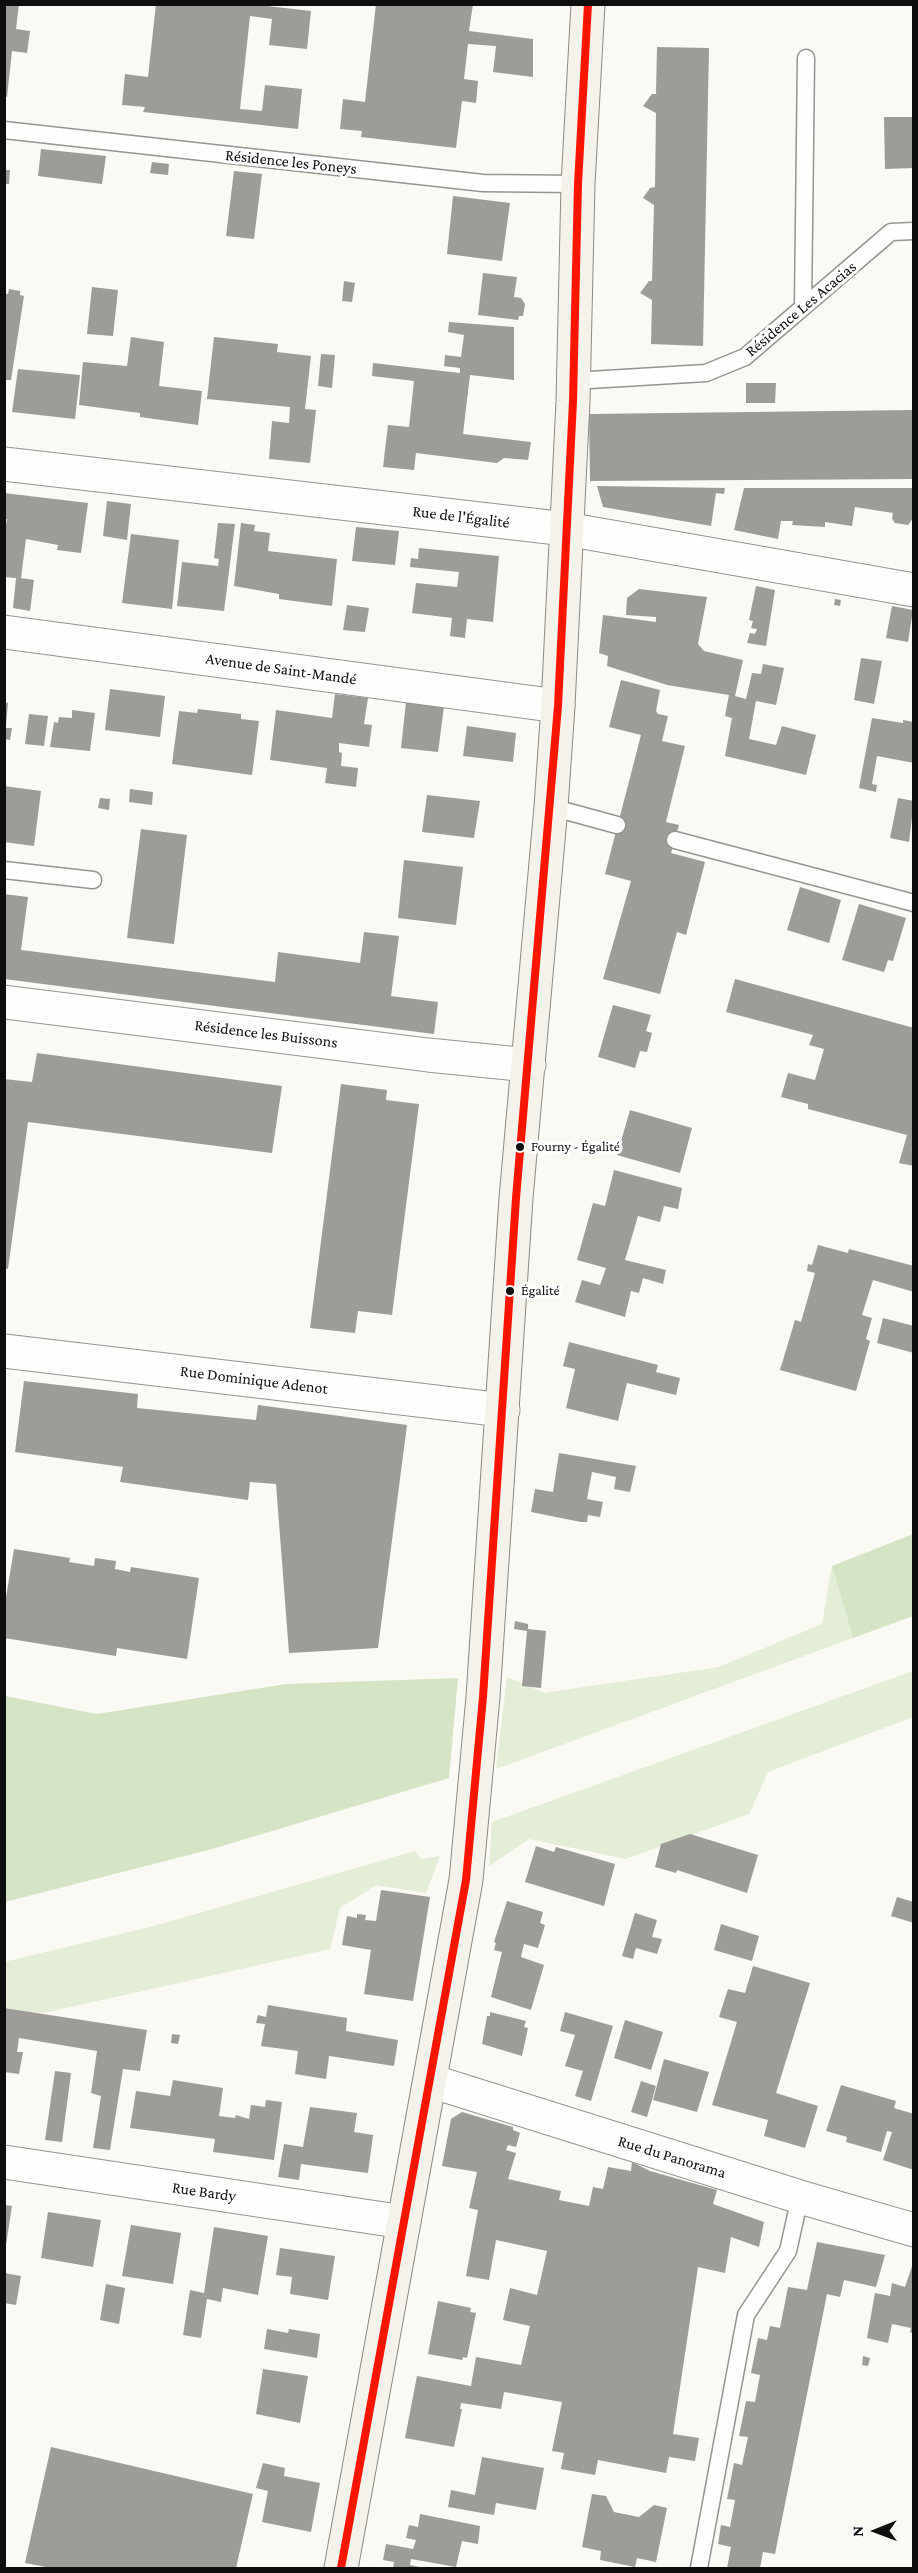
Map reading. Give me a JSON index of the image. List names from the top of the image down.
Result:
{
  "streets": {
    "street": [
      "Rue de l'Égalité",
      "Avenue de Saint-Mandé",
      "Résidence les Buissons",
      "Rue Dominique Adenot",
      "Rue du Panorama",
      "Rue Bardy"
    ],
    "lane": ["Résidence les Poneys", "Résidence Les Acacias"]
  },
  "places": ["Fourny - Égalité", "Égalité"],
  "north": "left"
}
